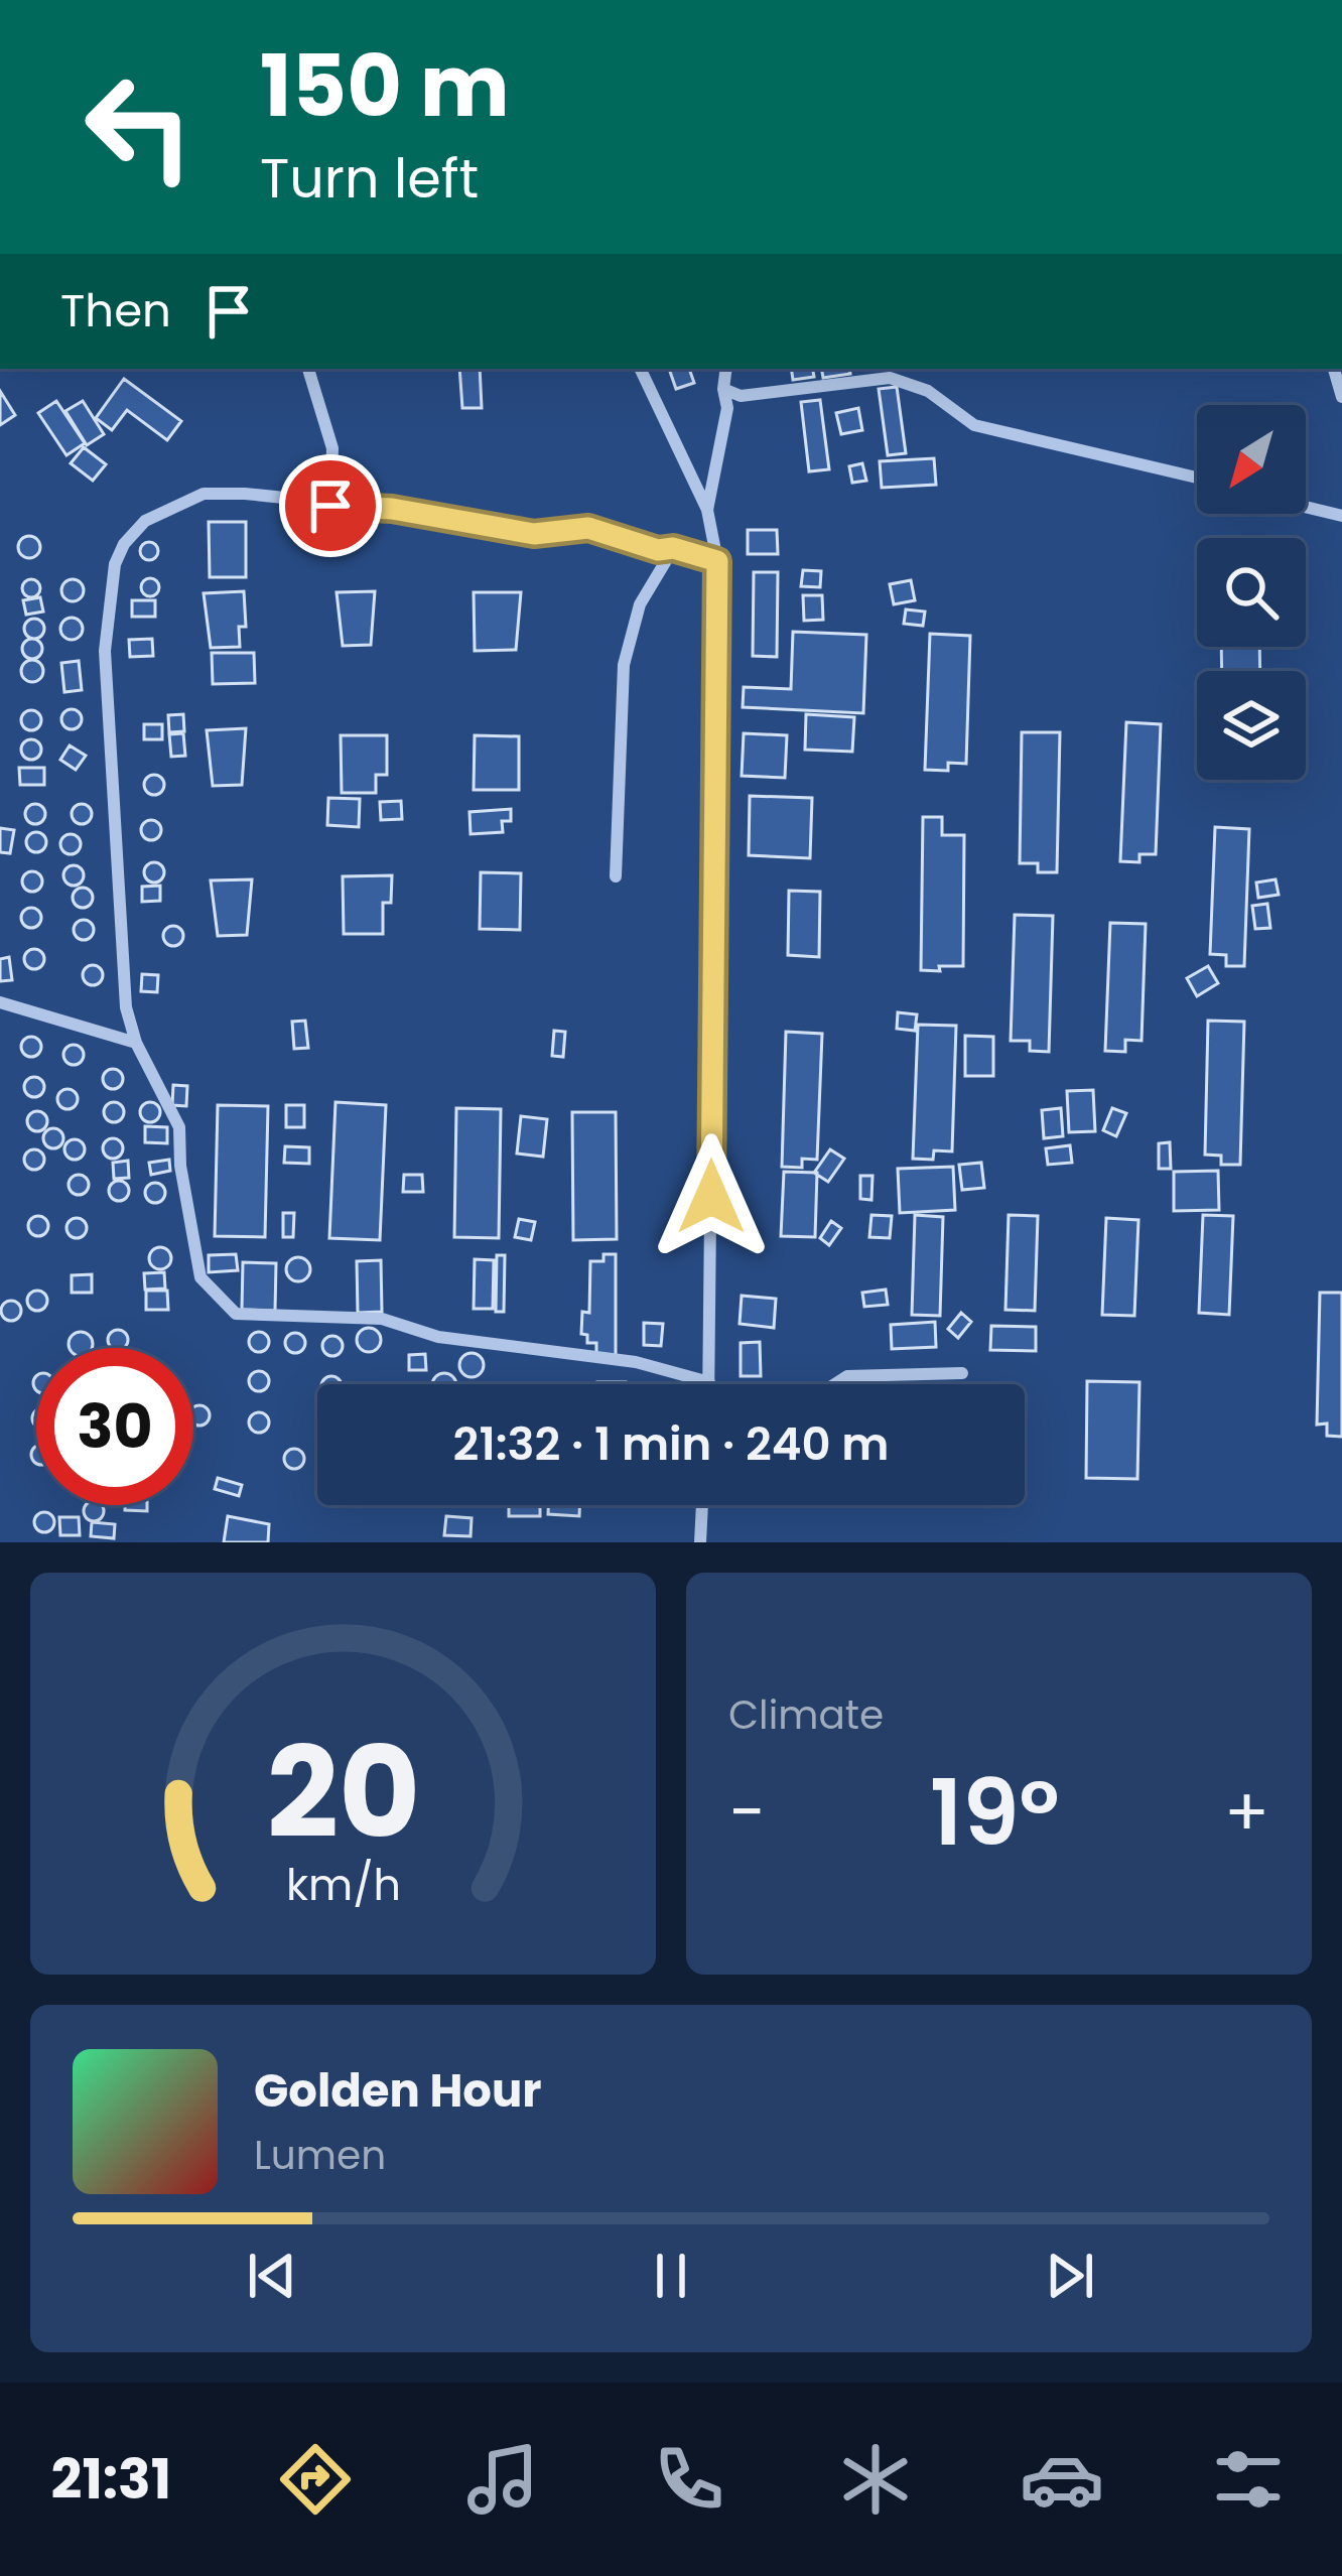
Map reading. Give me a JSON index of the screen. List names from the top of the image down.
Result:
{
  "north": "bottom left",
  "page": {
    "turn": ["150 m", "Turn left"],
    "then": "Then",
    "limit": "30",
    "trip": "21:32 · 1 min · 240 m",
    "tile": "Climate",
    "heat": ["−", "19°", "+"],
    "song": ["Golden Hour", "Lumen"],
    "tabs": "21:31",
    "gauge": ["20", "km/h"]
  }
}
